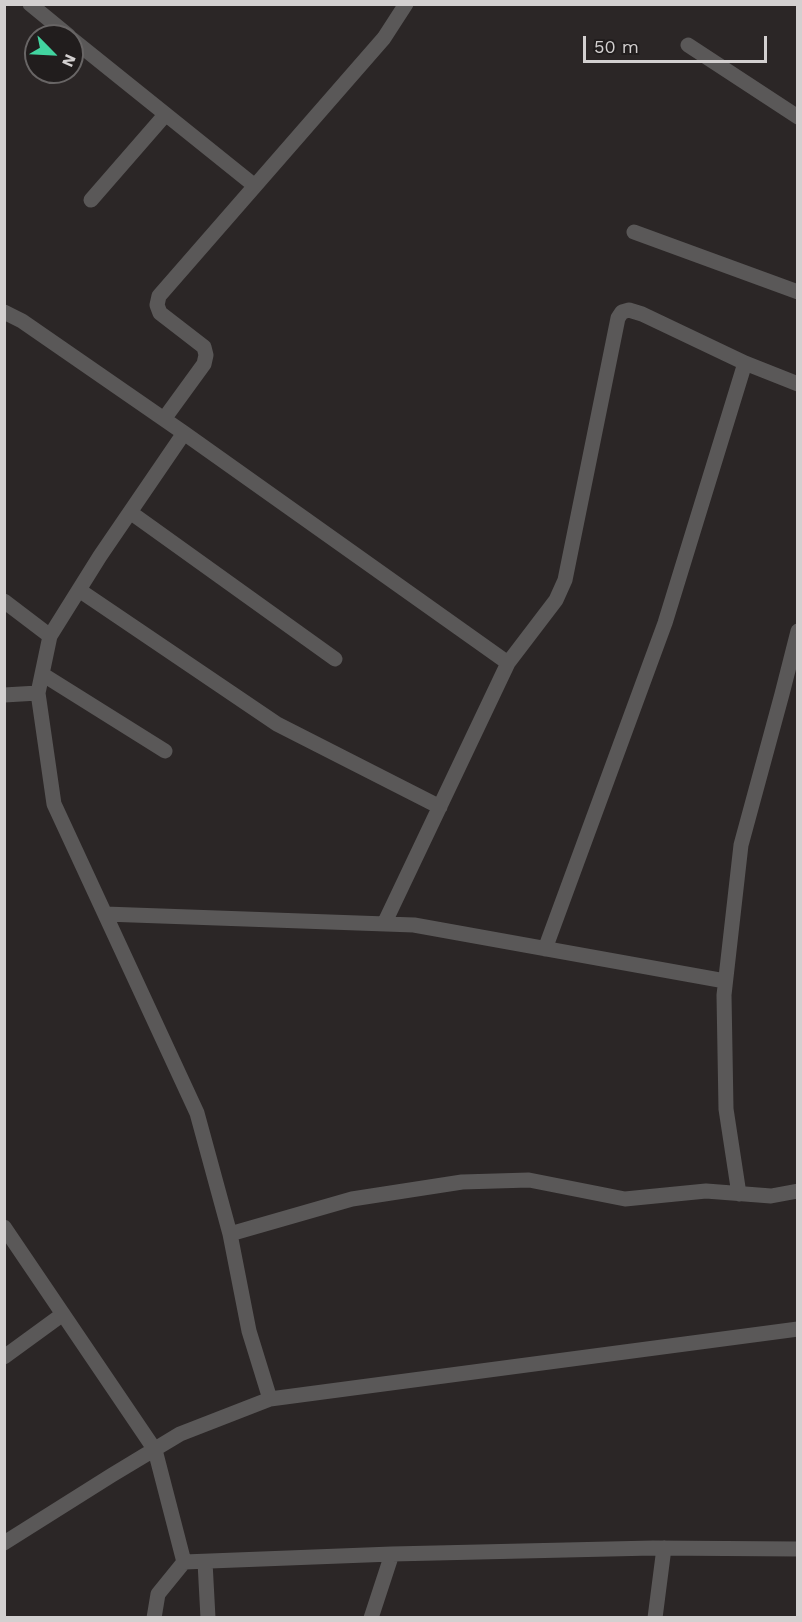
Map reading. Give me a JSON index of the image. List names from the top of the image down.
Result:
{
  "scale_bar": "50 m",
  "north": "bottom right"
}
